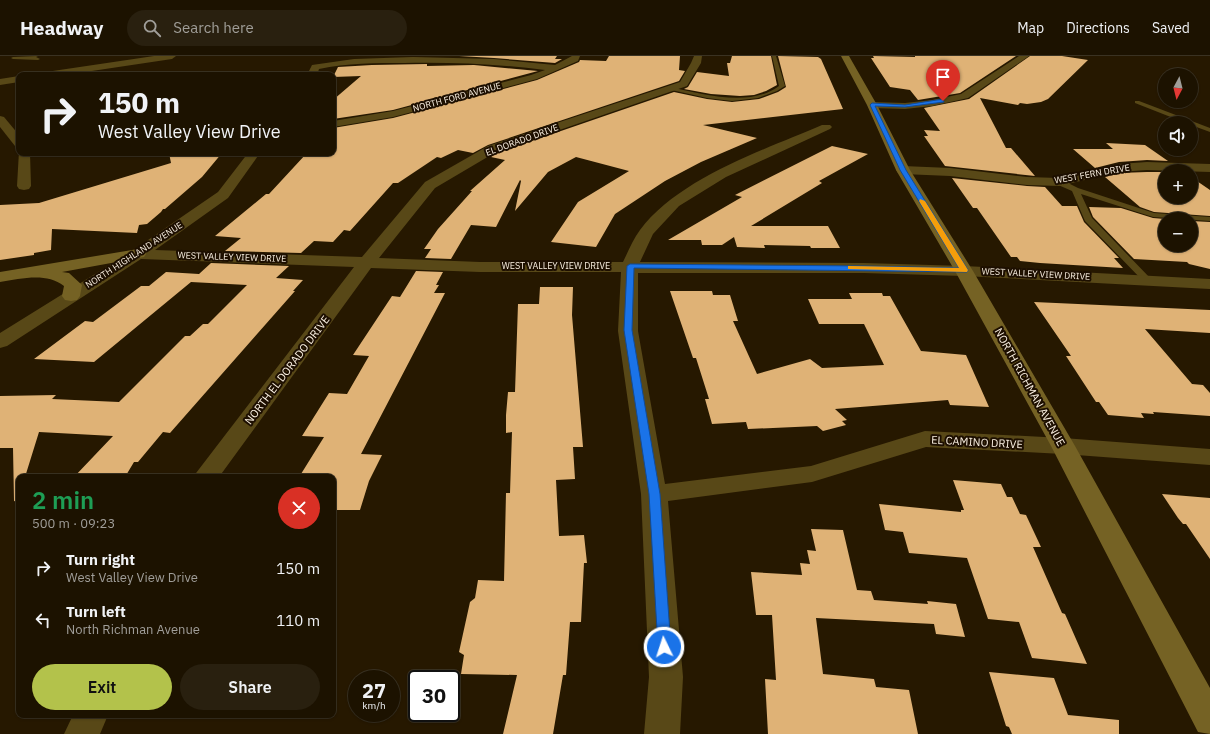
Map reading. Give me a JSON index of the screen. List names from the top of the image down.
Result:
{
  "streets": {
    "street": [
      "NORTH FORD AVENUE",
      "EL DORADO DRIVE",
      "WEST FERN DRIVE",
      "NORTH HIGHLAND AVENUE",
      "WEST VALLEY VIEW DRIVE",
      "NORTH EL DORADO DRIVE",
      "NORTH RICHMAN AVENUE",
      "EL CAMINO DRIVE"
    ]
  },
  "crossings": [
    ["EL DORADO DRIVE", "WEST VALLEY VIEW DRIVE"],
    ["EL DORADO DRIVE", "NORTH EL DORADO DRIVE"],
    ["WEST FERN DRIVE", "NORTH RICHMAN AVENUE"],
    ["NORTH HIGHLAND AVENUE", "WEST VALLEY VIEW DRIVE"],
    ["WEST VALLEY VIEW DRIVE", "NORTH EL DORADO DRIVE"],
    ["WEST VALLEY VIEW DRIVE", "NORTH RICHMAN AVENUE"],
    ["NORTH RICHMAN AVENUE", "EL CAMINO DRIVE"]
  ],
  "north": "bottom",
  "page": {
    "header": "Headway",
    "search": "Search here",
    "nav": ["Map", "Directions", "Saved"],
    "map_buttons": ["+", "−"],
    "turn": ["150 m", "West Valley View Drive"],
    "heading": ["2 min", "500 m · 09:23"],
    "list": [
      {
        "name": "Turn right",
        "note": "West Valley View Drive",
        "value": "150 m"
      },
      {
        "name": "Turn left",
        "note": "North Richman Avenue",
        "value": "110 m"
      }
    ],
    "buttons": ["Exit", "Share"],
    "speed": "27 km/h",
    "limit": "30"
  }
}
